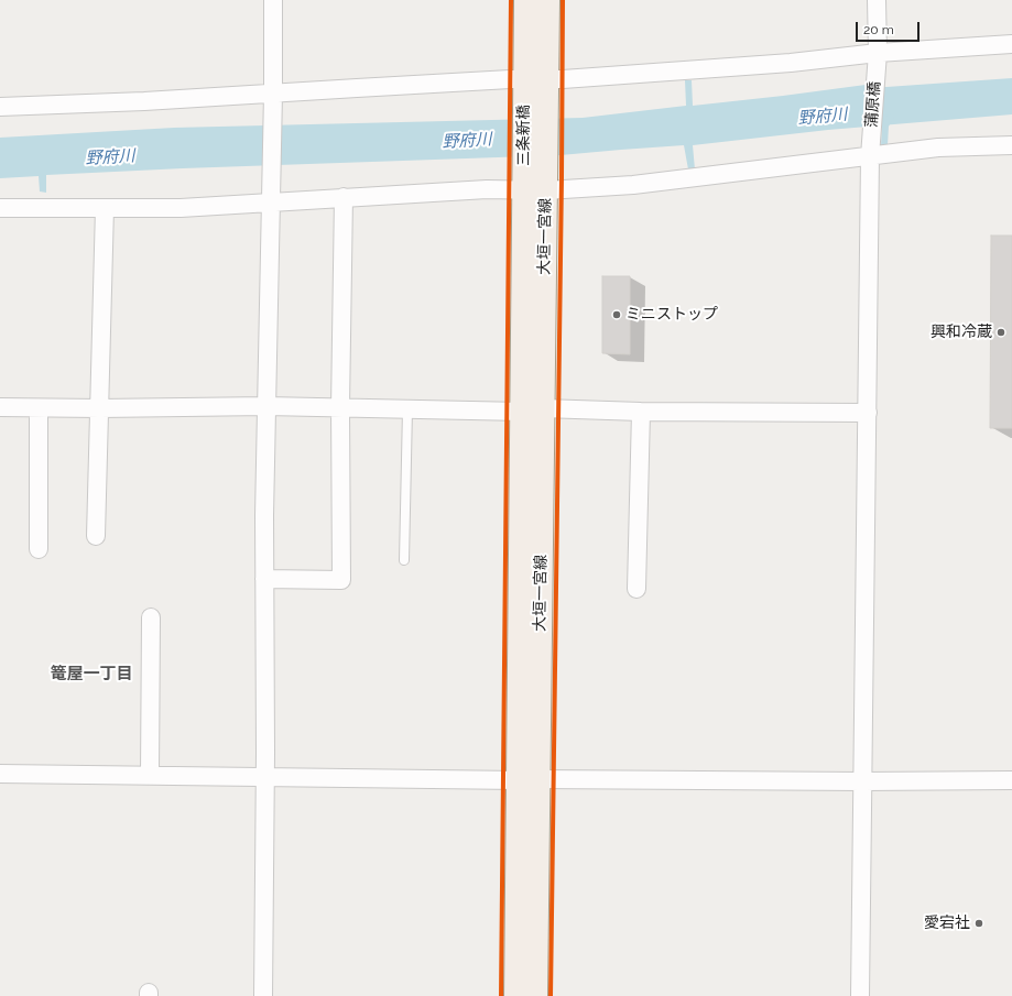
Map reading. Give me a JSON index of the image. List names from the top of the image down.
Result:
{
  "streets": {
    "main road": ["三条新橋", "大垣一宮線"],
    "street": ["蒲原橋"]
  },
  "crossings": [
    ["三条新橋", "大垣一宮線"]
  ],
  "districts": ["篭屋一丁目"],
  "water": ["野府川"],
  "places": ["ミニストップ", "興和冷蔵", "愛宕社"],
  "scale_bar": "20 m"
}
